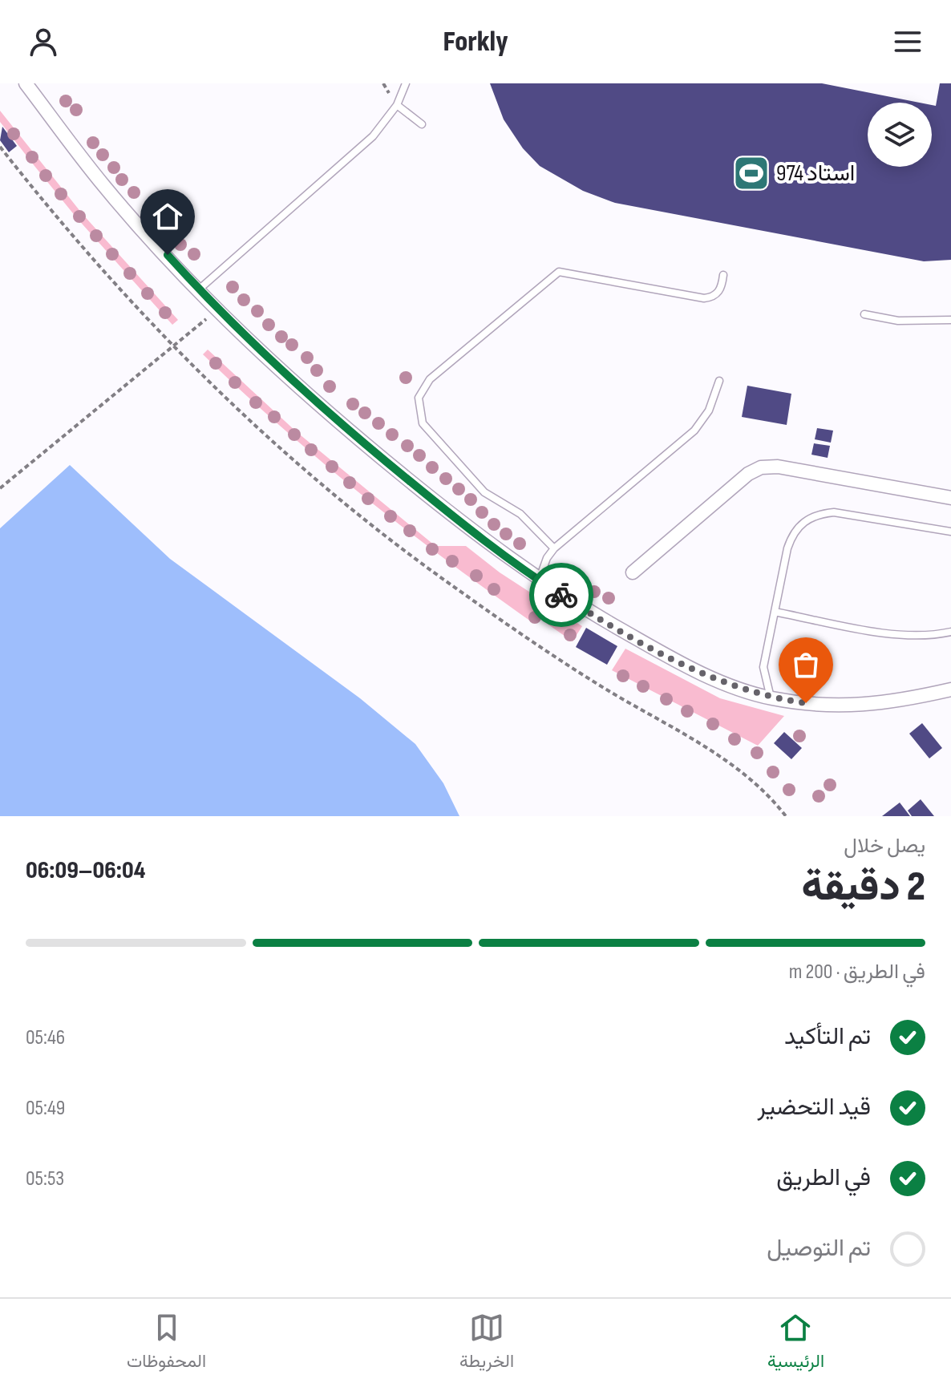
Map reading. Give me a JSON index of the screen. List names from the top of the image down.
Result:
{
  "places": {
    "sports": ["استاد 974"]
  },
  "page": {
    "header": "Forkly",
    "heading": ["2 دقيقة", "يصل خلال", "06:04–06:09"],
    "bar": "في الطريق · 200 m",
    "list": [
      ["تم التأكيد", "05:46"],
      ["قيد التحضير", "05:49"],
      ["في الطريق", "05:53"],
      "تم التوصيل"
    ],
    "tabs": ["الرئيسية", "الخريطة", "المحفوظات"]
  }
}
